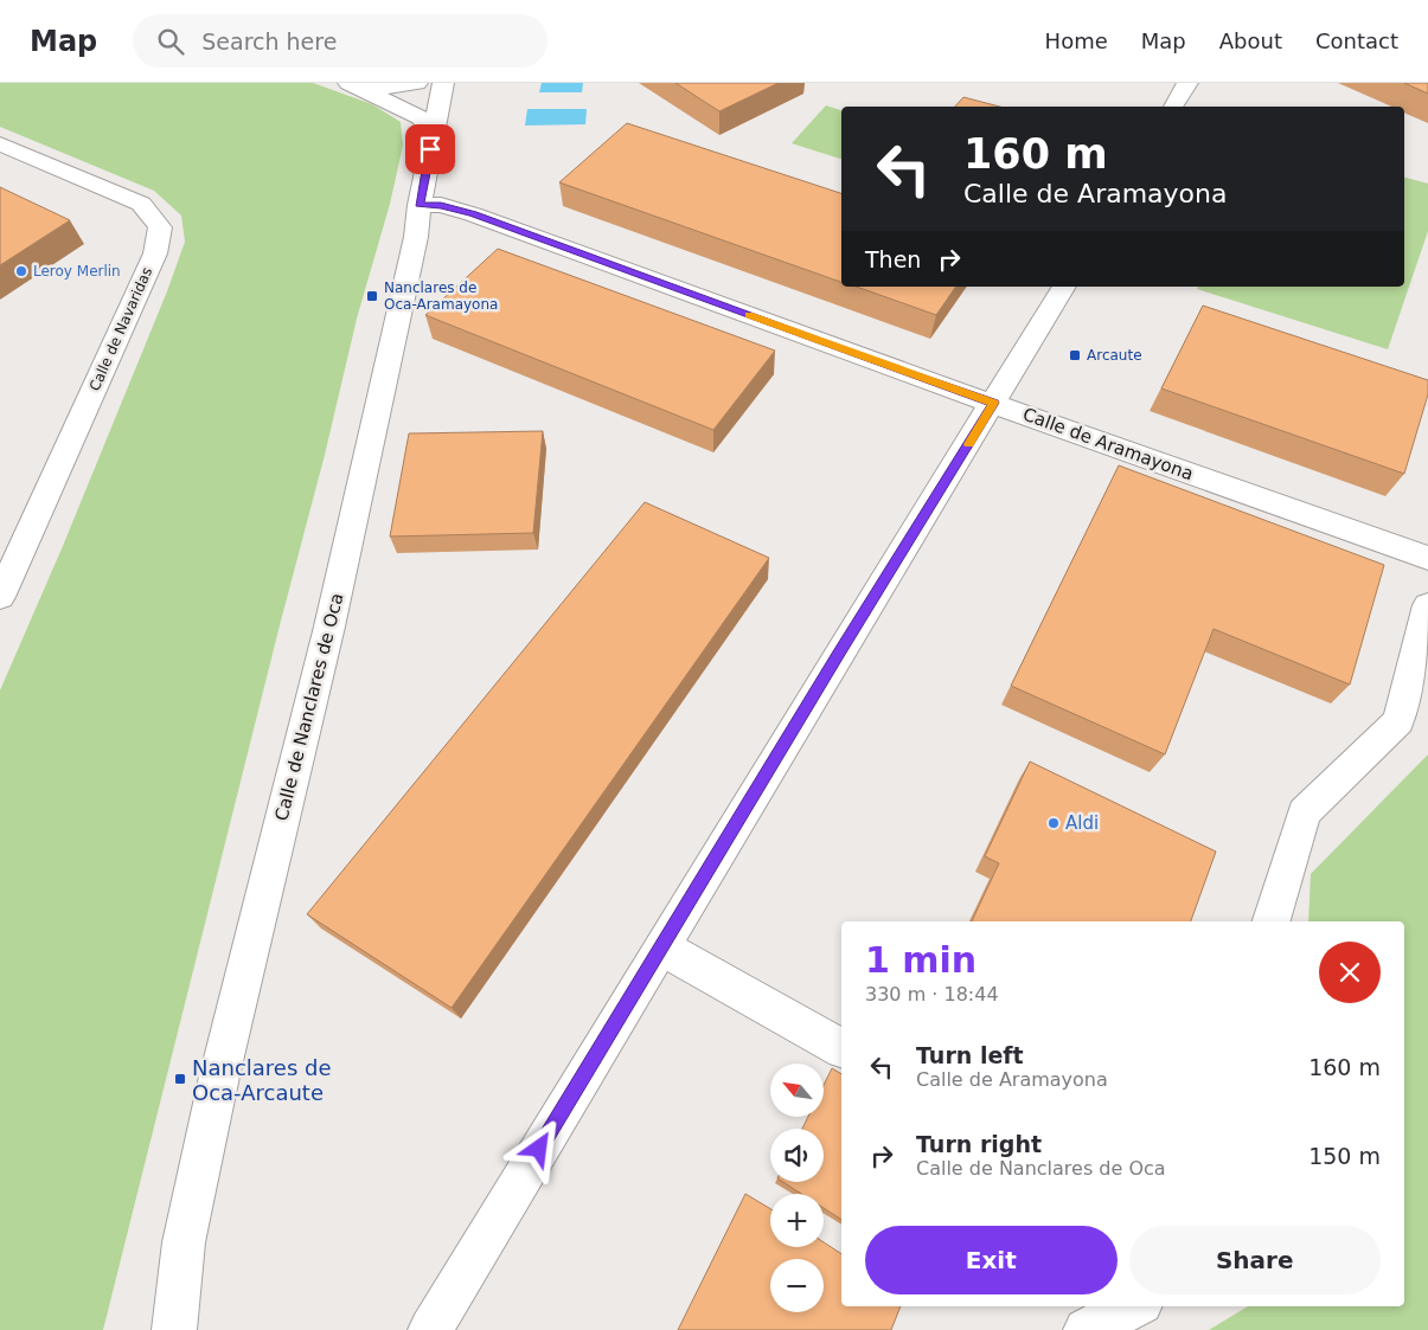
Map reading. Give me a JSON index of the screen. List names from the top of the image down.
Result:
{
  "streets": {
    "street": ["Calle de Navaridas", "Calle de Aramayona", "Calle de Nanclares de Oca"]
  },
  "crossings": [
    ["Calle de Aramayona", "Calle de Nanclares de Oca"]
  ],
  "places": {
    "other": ["Leroy Merlin", "Aldi"],
    "transit": ["Nanclares de Oca-Aramayona", "Arcaute", "Nanclares de Oca-Arcaute"]
  },
  "north": "top left",
  "page": {
    "header": "Map",
    "search": "Search here",
    "nav": [
      "Home",
      "Map",
      "About",
      "Contact"
    ],
    "turn": ["160 m", "Calle de Aramayona"],
    "then": "Then",
    "heading": ["1 min", "330 m · 18:44"],
    "list": [
      {
        "name": "Turn left",
        "note": "Calle de Aramayona",
        "value": "160 m"
      },
      {
        "name": "Turn right",
        "note": "Calle de Nanclares de Oca",
        "value": "150 m"
      }
    ],
    "map_buttons": ["+", "−"],
    "buttons": ["Exit", "Share"]
  }
}
